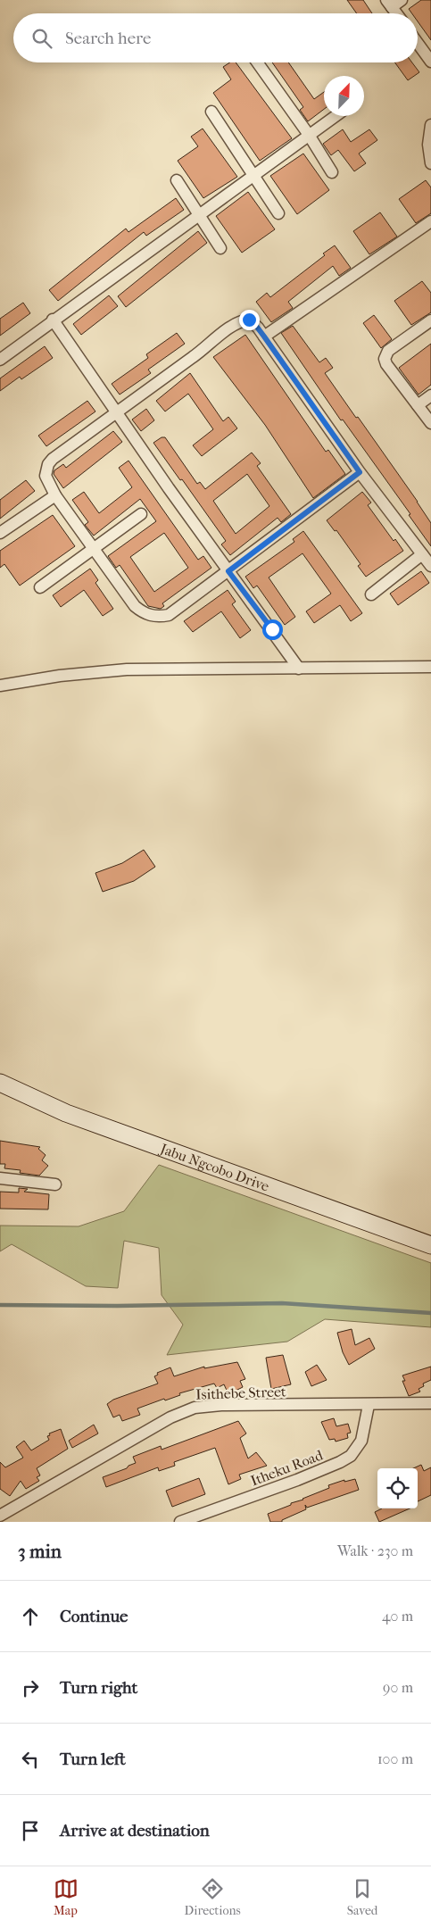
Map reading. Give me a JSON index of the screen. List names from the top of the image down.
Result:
{
  "streets": {
    "main road": ["Jabu Ngcobo Drive"],
    "street": ["Isithebe Street", "Itheku Road"]
  },
  "crossings": [
    ["Isithebe Street", "Itheku Road"]
  ],
  "north": "top right",
  "page": {
    "search": "Search here",
    "heading": ["3 min", "Walk · 230 m"],
    "list": [
      ["Continue", "40 m"],
      ["Turn right", "90 m"],
      ["Turn left", "100 m"],
      "Arrive at destination"
    ],
    "nav": ["Map", "Directions", "Saved"]
  }
}
